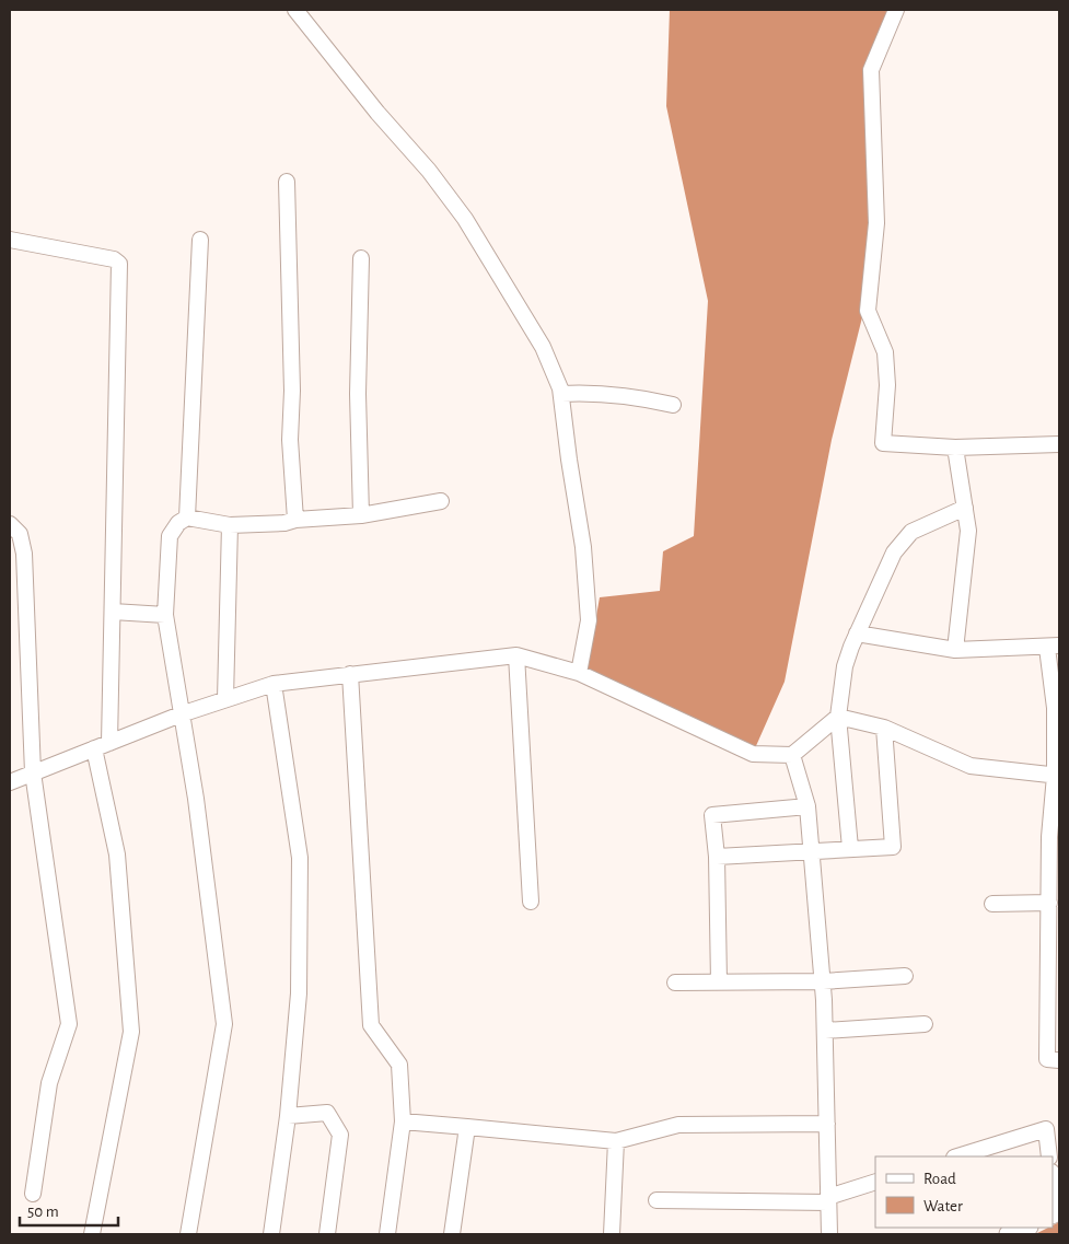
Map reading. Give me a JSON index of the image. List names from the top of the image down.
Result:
{
  "legend": ["Road", "Water"],
  "scale_bar": "50 m"
}
